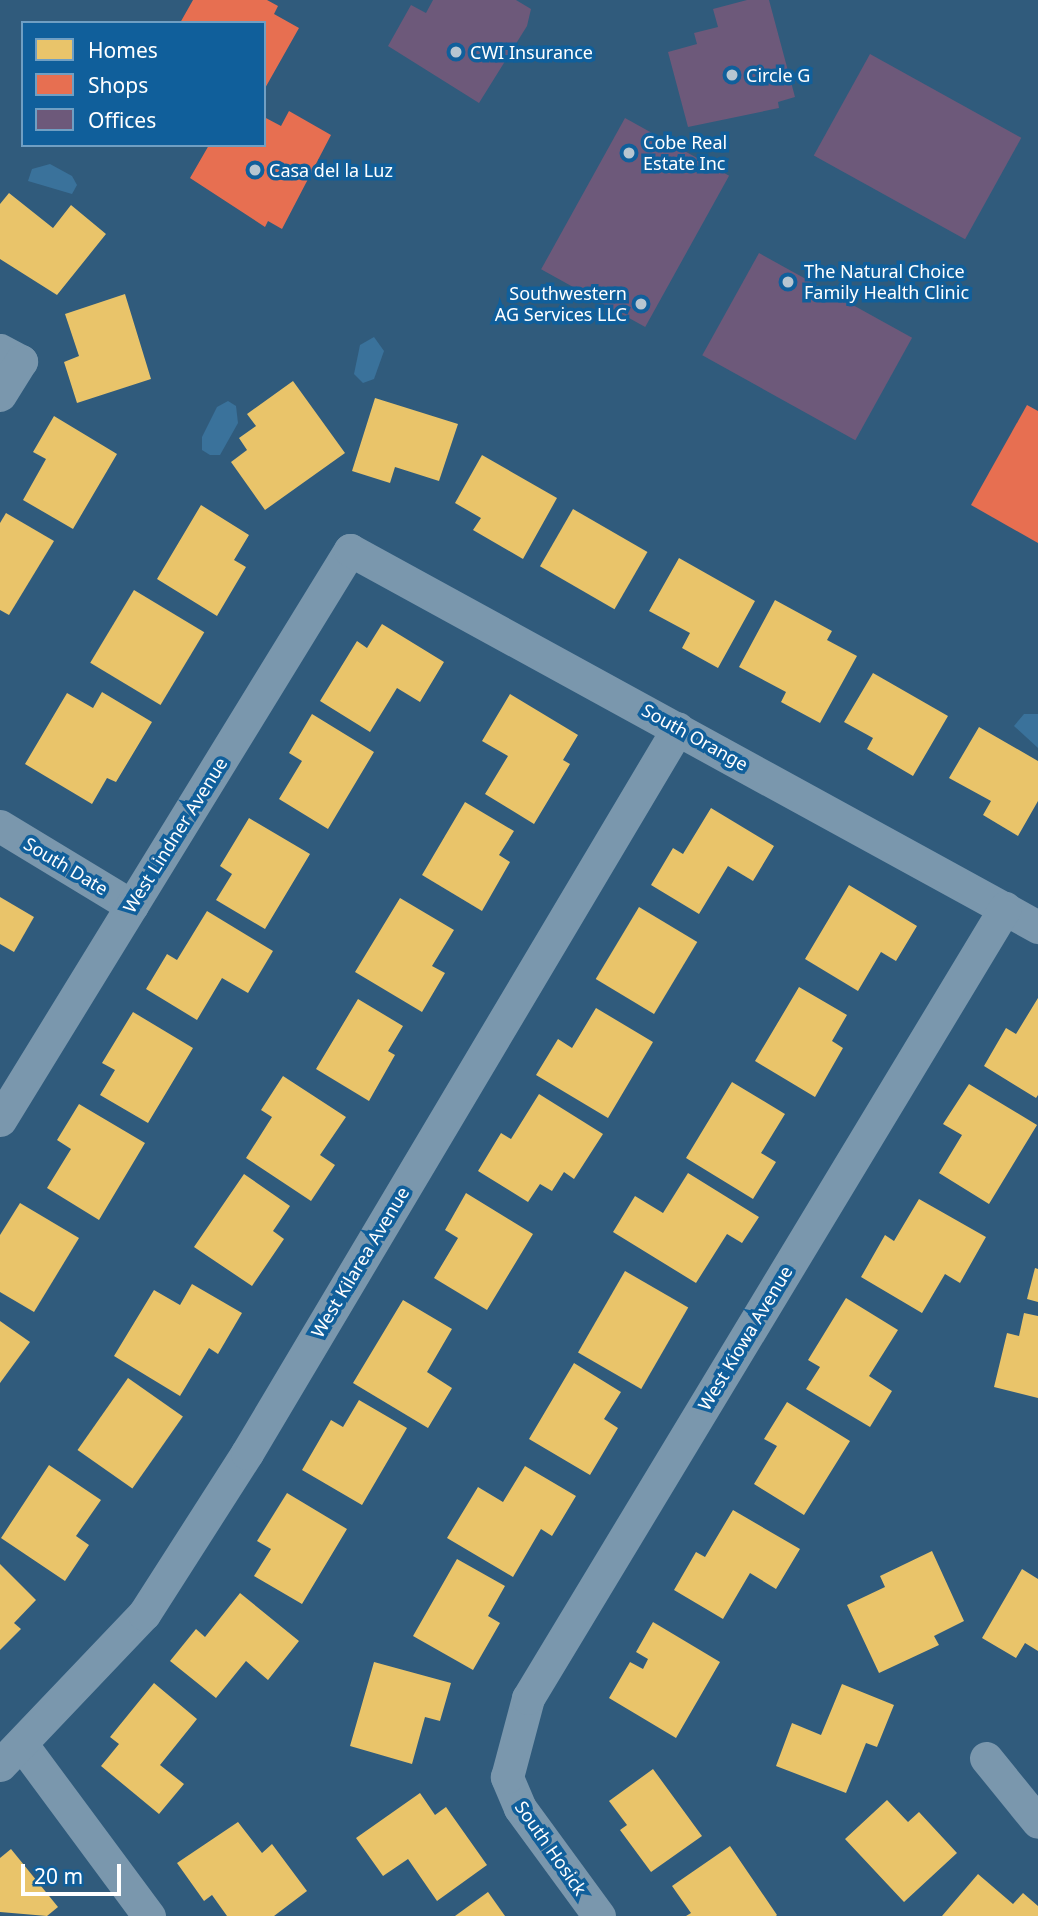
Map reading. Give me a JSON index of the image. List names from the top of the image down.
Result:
{
  "streets": {
    "street": [
      "South Orange",
      "West Lindner Avenue",
      "South Date",
      "West Kilarea Avenue",
      "West Kiowa Avenue",
      "South Hosick"
    ]
  },
  "crossings": [
    ["South Orange", "West Lindner Avenue"],
    ["South Orange", "West Kilarea Avenue"],
    ["South Orange", "West Kiowa Avenue"],
    ["West Lindner Avenue", "South Date"],
    ["West Kiowa Avenue", "South Hosick"]
  ],
  "places": [
    "CWI Insurance",
    "Circle G",
    "Cobe Real Estate Inc",
    "Casa del la Luz",
    "The Natural Choice Family Health Clinic",
    "Southwestern AG Services LLC"
  ],
  "legend": ["Homes", "Shops", "Offices"],
  "scale_bar": "20 m"
}
